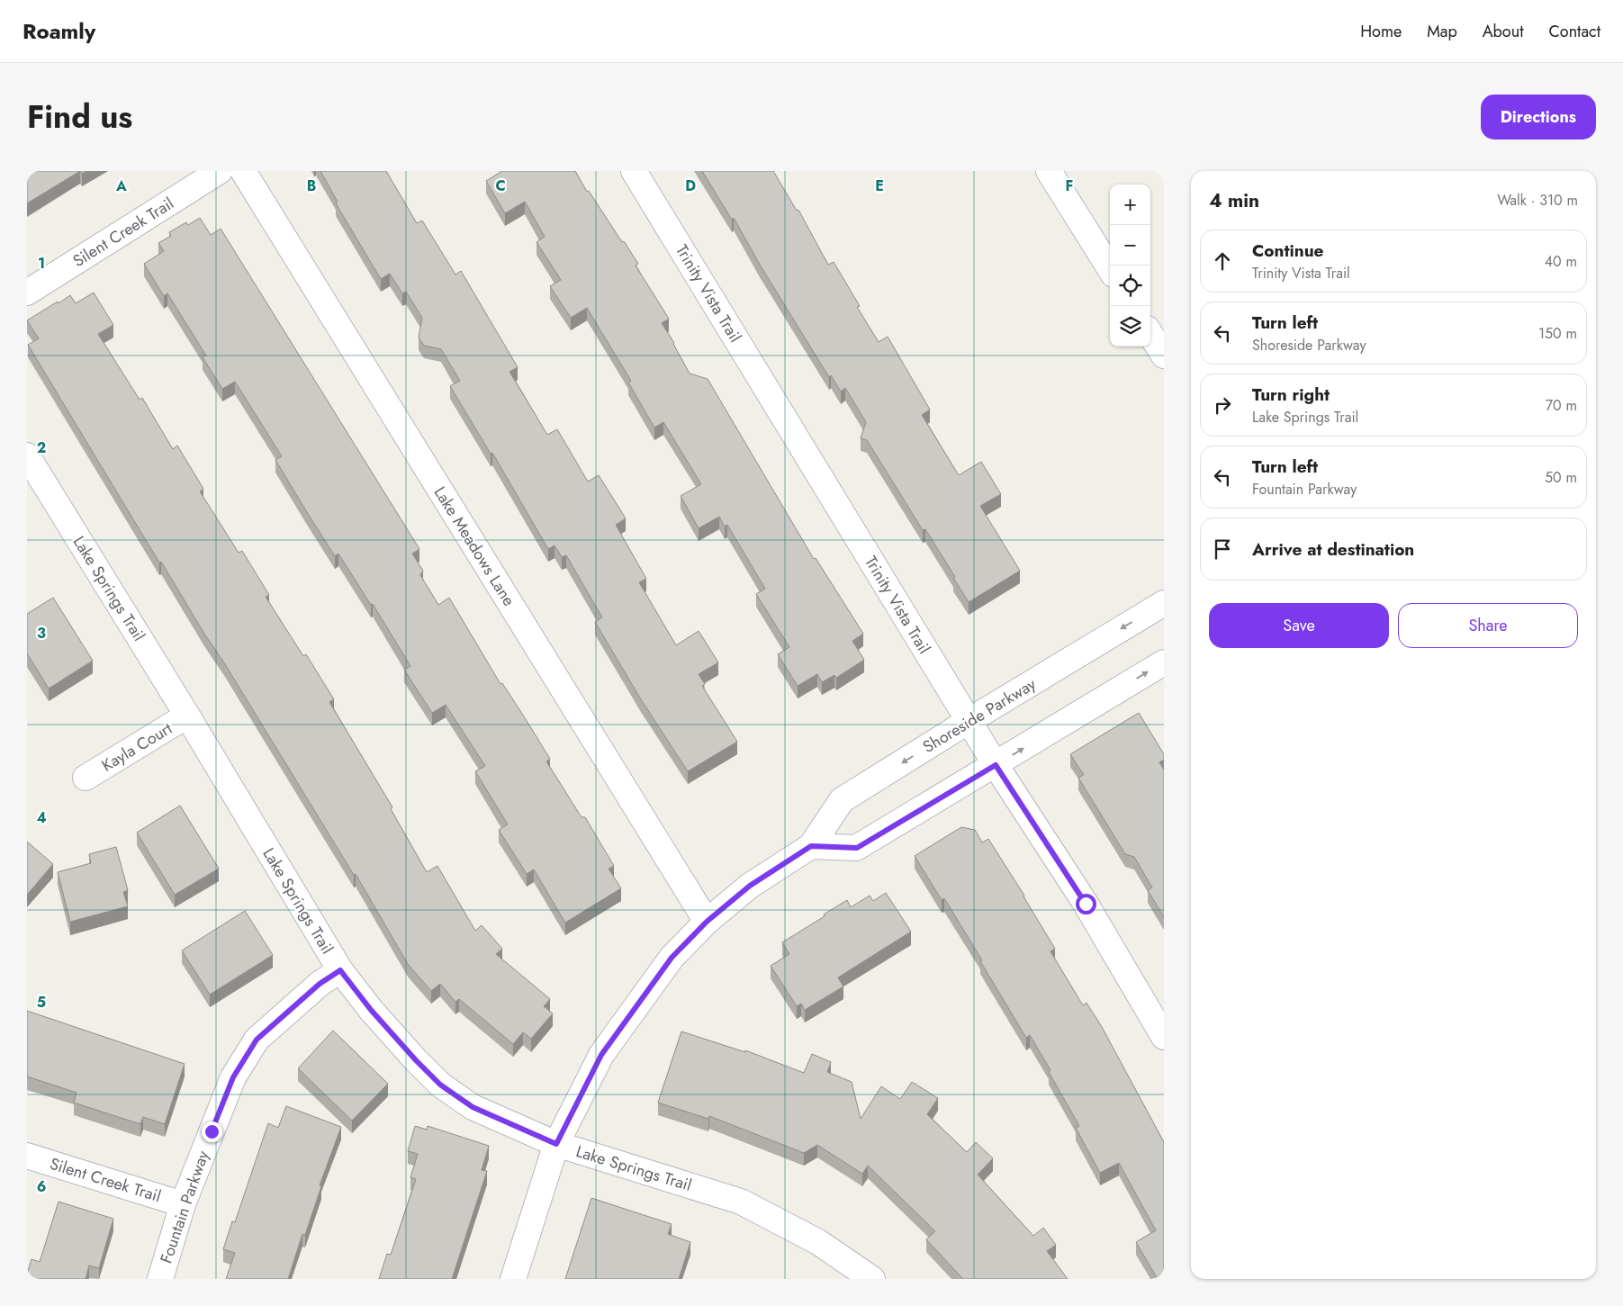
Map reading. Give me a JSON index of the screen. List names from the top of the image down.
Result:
{
  "streets": {
    "street": [
      "Silent Creek Trail",
      "Trinity Vista Trail",
      "Lake Meadows Lane",
      "Lake Springs Trail",
      "Shoreside Parkway",
      "Kayla Court",
      "Fountain Parkway"
    ]
  },
  "crossings": [
    ["Silent Creek Trail", "Fountain Parkway"],
    ["Trinity Vista Trail", "Shoreside Parkway"],
    ["Lake Meadows Lane", "Shoreside Parkway"],
    ["Lake Springs Trail", "Shoreside Parkway"],
    ["Lake Springs Trail", "Kayla Court"],
    ["Lake Springs Trail", "Fountain Parkway"]
  ],
  "page": {
    "header": "Roamly",
    "nav": [
      "Home",
      "Map",
      "About",
      "Contact"
    ],
    "title": "Find us",
    "buttons": [
      "Directions",
      ["Save", "Share"]
    ],
    "heading": ["4 min", "Walk · 310 m"],
    "map_buttons": ["+", "−"],
    "list": [
      ["Continue", "Trinity Vista Trail", "40 m"],
      ["Turn left", "Shoreside Parkway", "150 m"],
      ["Turn right", "Lake Springs Trail", "70 m"],
      ["Turn left", "Fountain Parkway", "50 m"],
      "Arrive at destination"
    ]
  },
  "grid": {
    "columns": [
      "A",
      "B",
      "C",
      "D",
      "E",
      "F"
    ],
    "rows": [
      "1",
      "2",
      "3",
      "4",
      "5",
      "6"
    ]
  }
}
